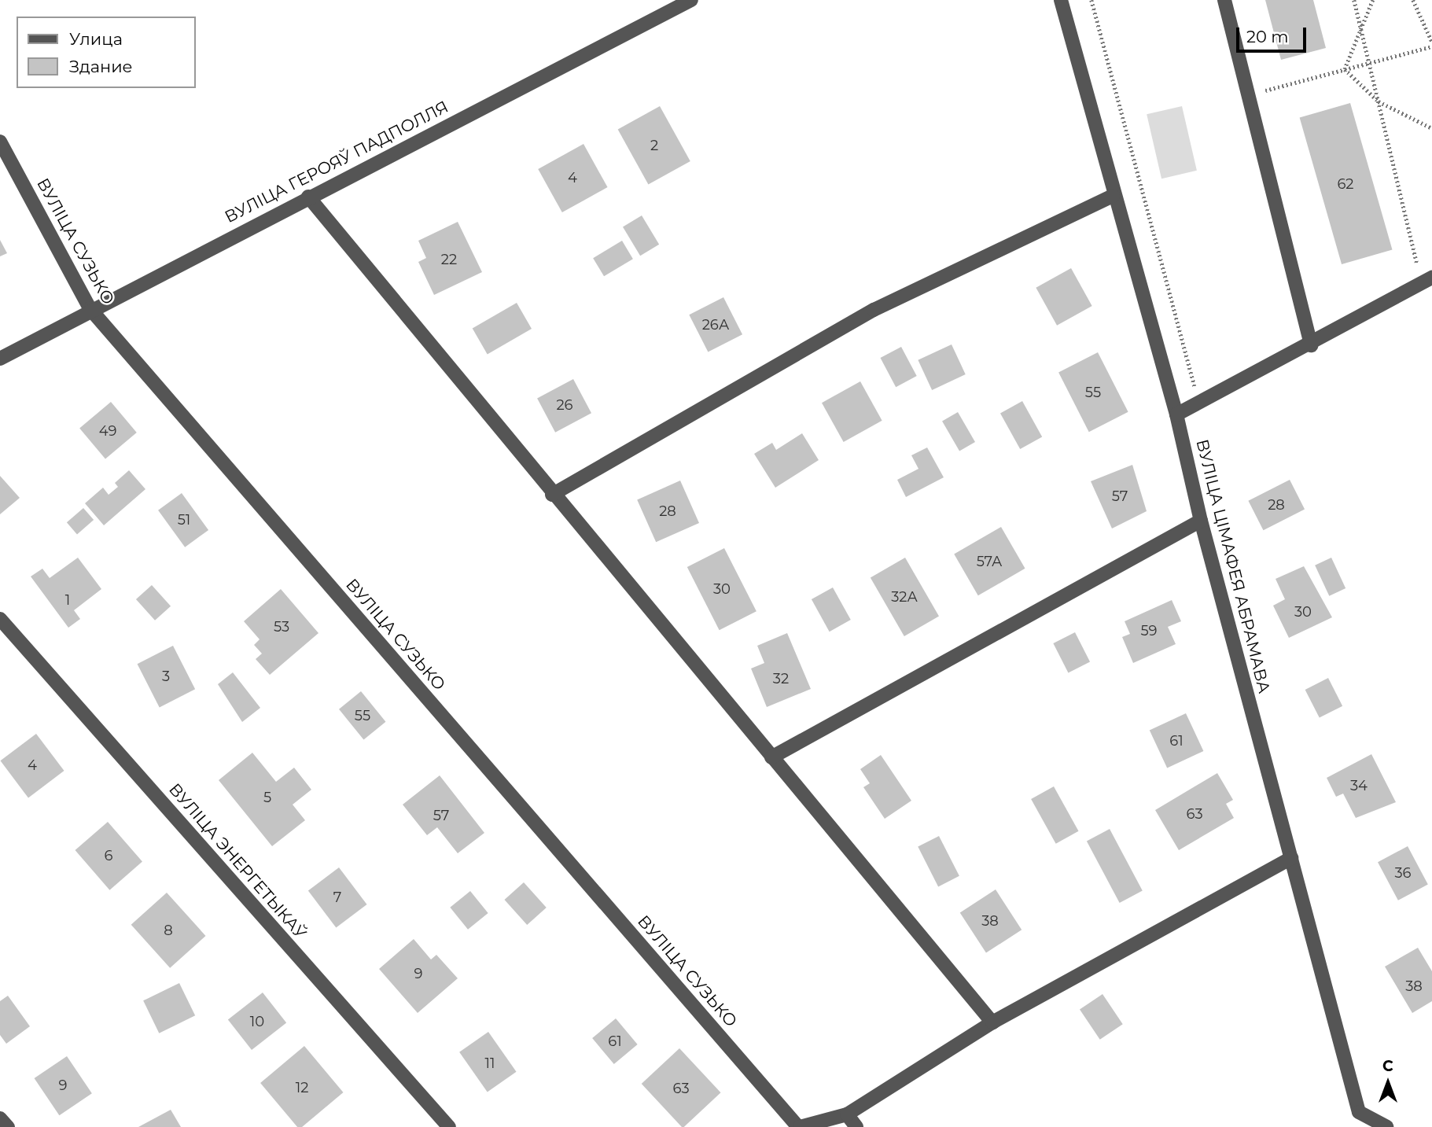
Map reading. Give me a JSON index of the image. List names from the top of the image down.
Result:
{
  "streets": {
    "street": [
      "ВУЛІЦА ГЕРОЯЎ ПАДПОЛЛЯ",
      "ВУЛІЦА СУЗЬКО",
      "ВУЛІЦА ЦІМАФЕЯ АБРАМАВА",
      "ВУЛІЦА ЭНЕРГЕТЫКАЎ"
    ]
  },
  "crossings": [
    ["ВУЛІЦА ГЕРОЯЎ ПАДПОЛЛЯ", "ВУЛІЦА СУЗЬКО"]
  ],
  "house_numbers": [
    "2",
    "4",
    "62",
    "22",
    "26А",
    "55",
    "26",
    "49",
    "57",
    "28",
    "28",
    "51",
    "57А",
    "30",
    "32А",
    "1",
    "30",
    "53",
    "59",
    "3",
    "32",
    "55",
    "61",
    "4",
    "34",
    "5",
    "63",
    "57",
    "6",
    "36",
    "7",
    "38",
    "8",
    "9",
    "38",
    "10",
    "61",
    "11",
    "9",
    "12",
    "63"
  ],
  "legend": ["Улица", "Здание"],
  "scale_bar": "20 m",
  "north": "top"
}
